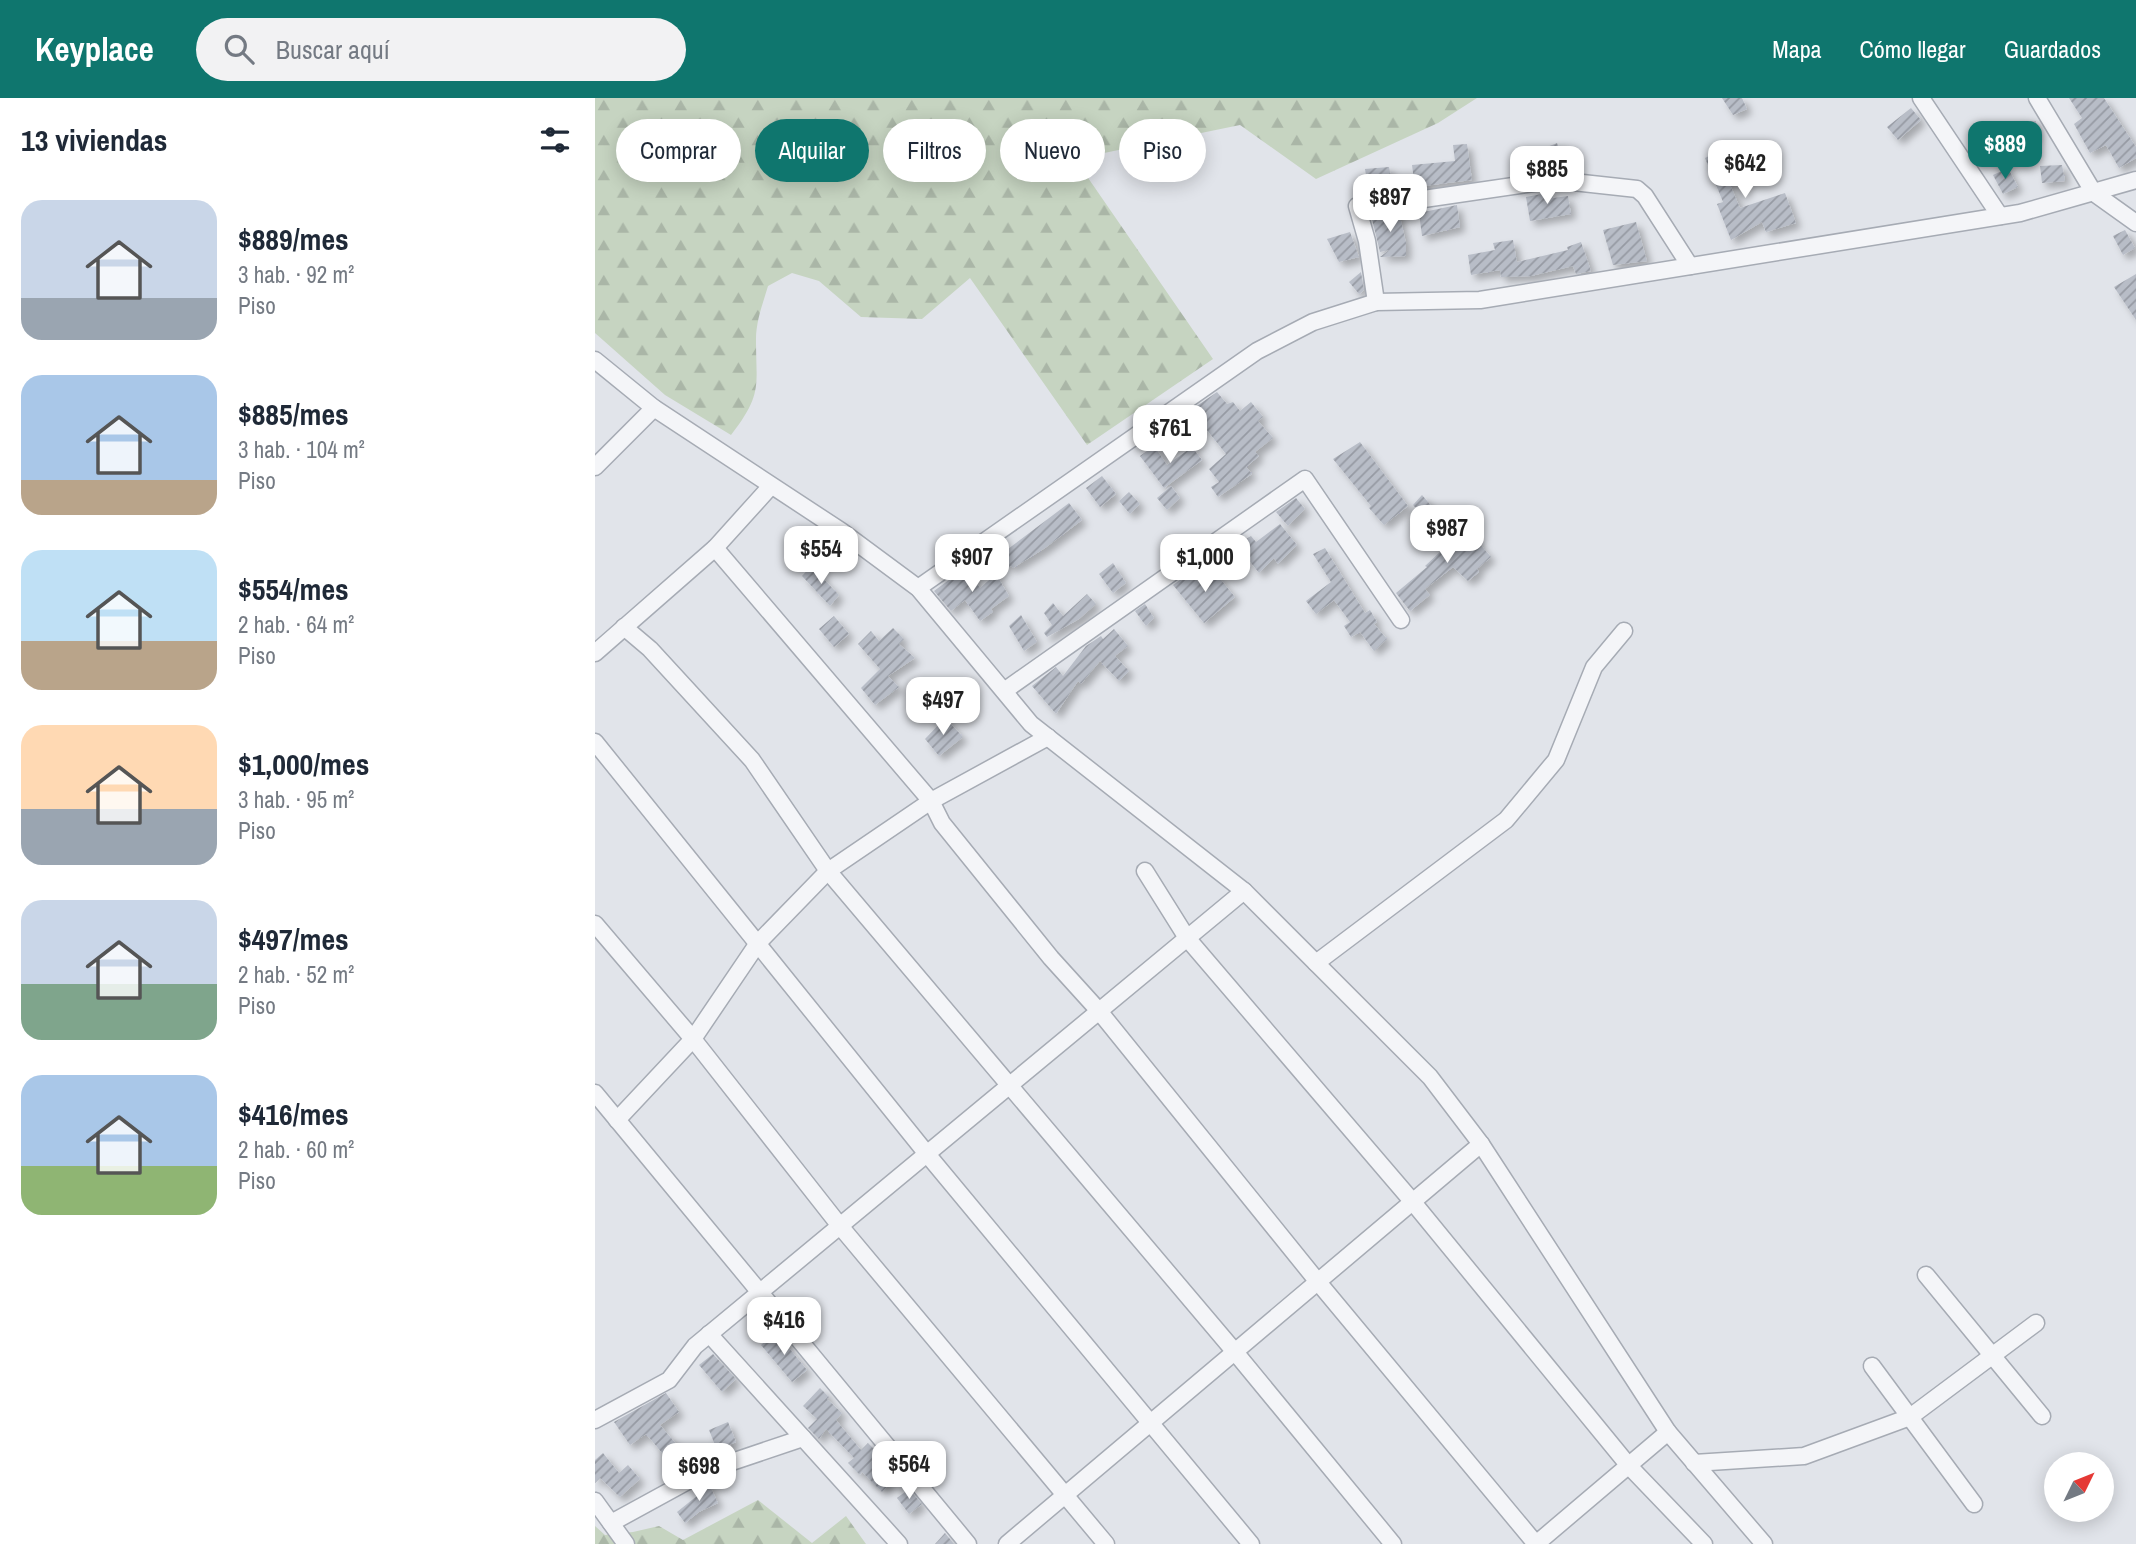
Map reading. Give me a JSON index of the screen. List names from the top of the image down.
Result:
{
  "north": "top right",
  "page": {
    "header": "Keyplace",
    "search": "Buscar aquí",
    "nav": ["Mapa", "Cómo llegar", "Guardados"],
    "heading": "13 viviendas",
    "chip": [
      "Comprar",
      "Alquilar",
      "Filtros",
      "Nuevo",
      "Piso"
    ],
    "price": [
      "$889",
      "$642",
      "$885",
      "$897",
      "$761",
      "$987",
      "$554",
      "$907",
      "$1,000",
      "$497",
      "$416",
      "$564",
      "$698"
    ],
    "list": [
      {
        "name": "$889/mes",
        "note": "3 hab. · 92 m² · Piso"
      },
      {
        "name": "$885/mes",
        "note": "3 hab. · 104 m² · Piso"
      },
      {
        "name": "$554/mes",
        "note": "2 hab. · 64 m² · Piso"
      },
      {
        "name": "$1,000/mes",
        "note": "3 hab. · 95 m² · Piso"
      },
      {
        "name": "$497/mes",
        "note": "2 hab. · 52 m² · Piso"
      },
      {
        "name": "$416/mes",
        "note": "2 hab. · 60 m² · Piso"
      }
    ]
  }
}
